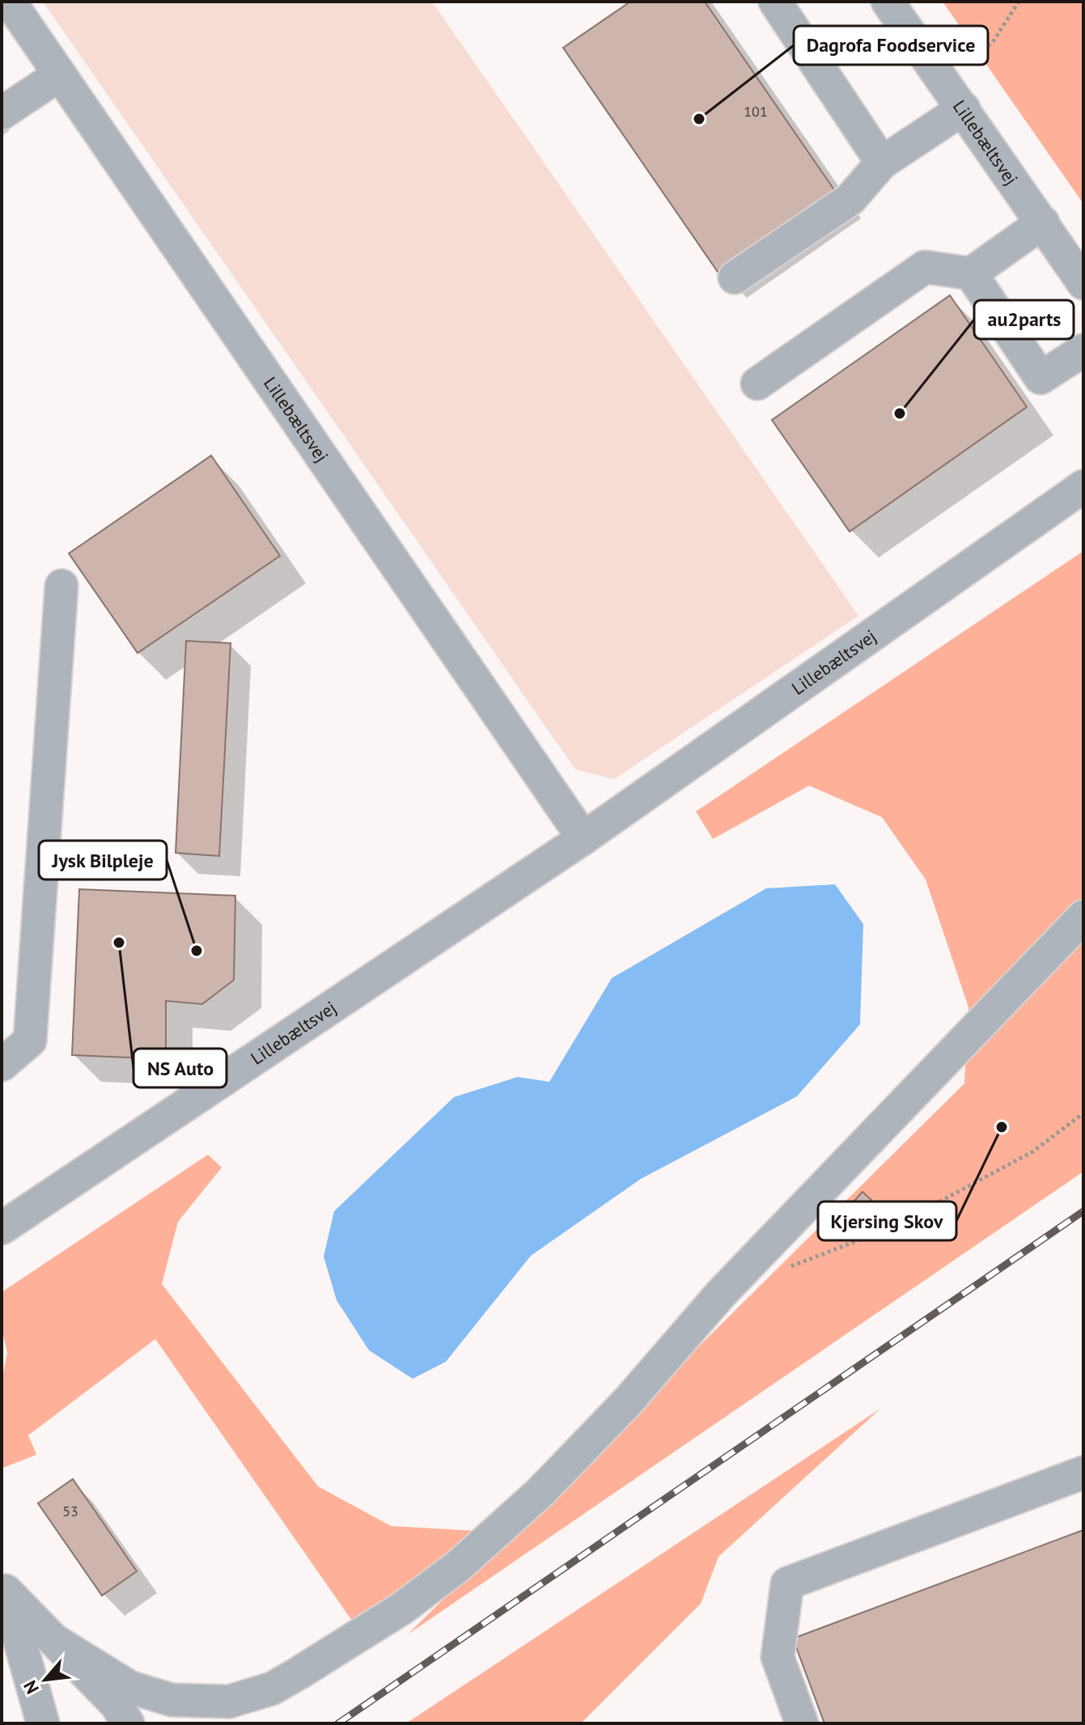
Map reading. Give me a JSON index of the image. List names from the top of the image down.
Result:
{
  "streets": {
    "street": ["Lillebæltsvej"]
  },
  "places": [
    "Dagrofa Foodservice",
    "au2parts",
    "NS Auto",
    "Jysk Bilpleje",
    "Kjersing Skov"
  ],
  "house_numbers": ["101", "53"],
  "north": "bottom left"
}
